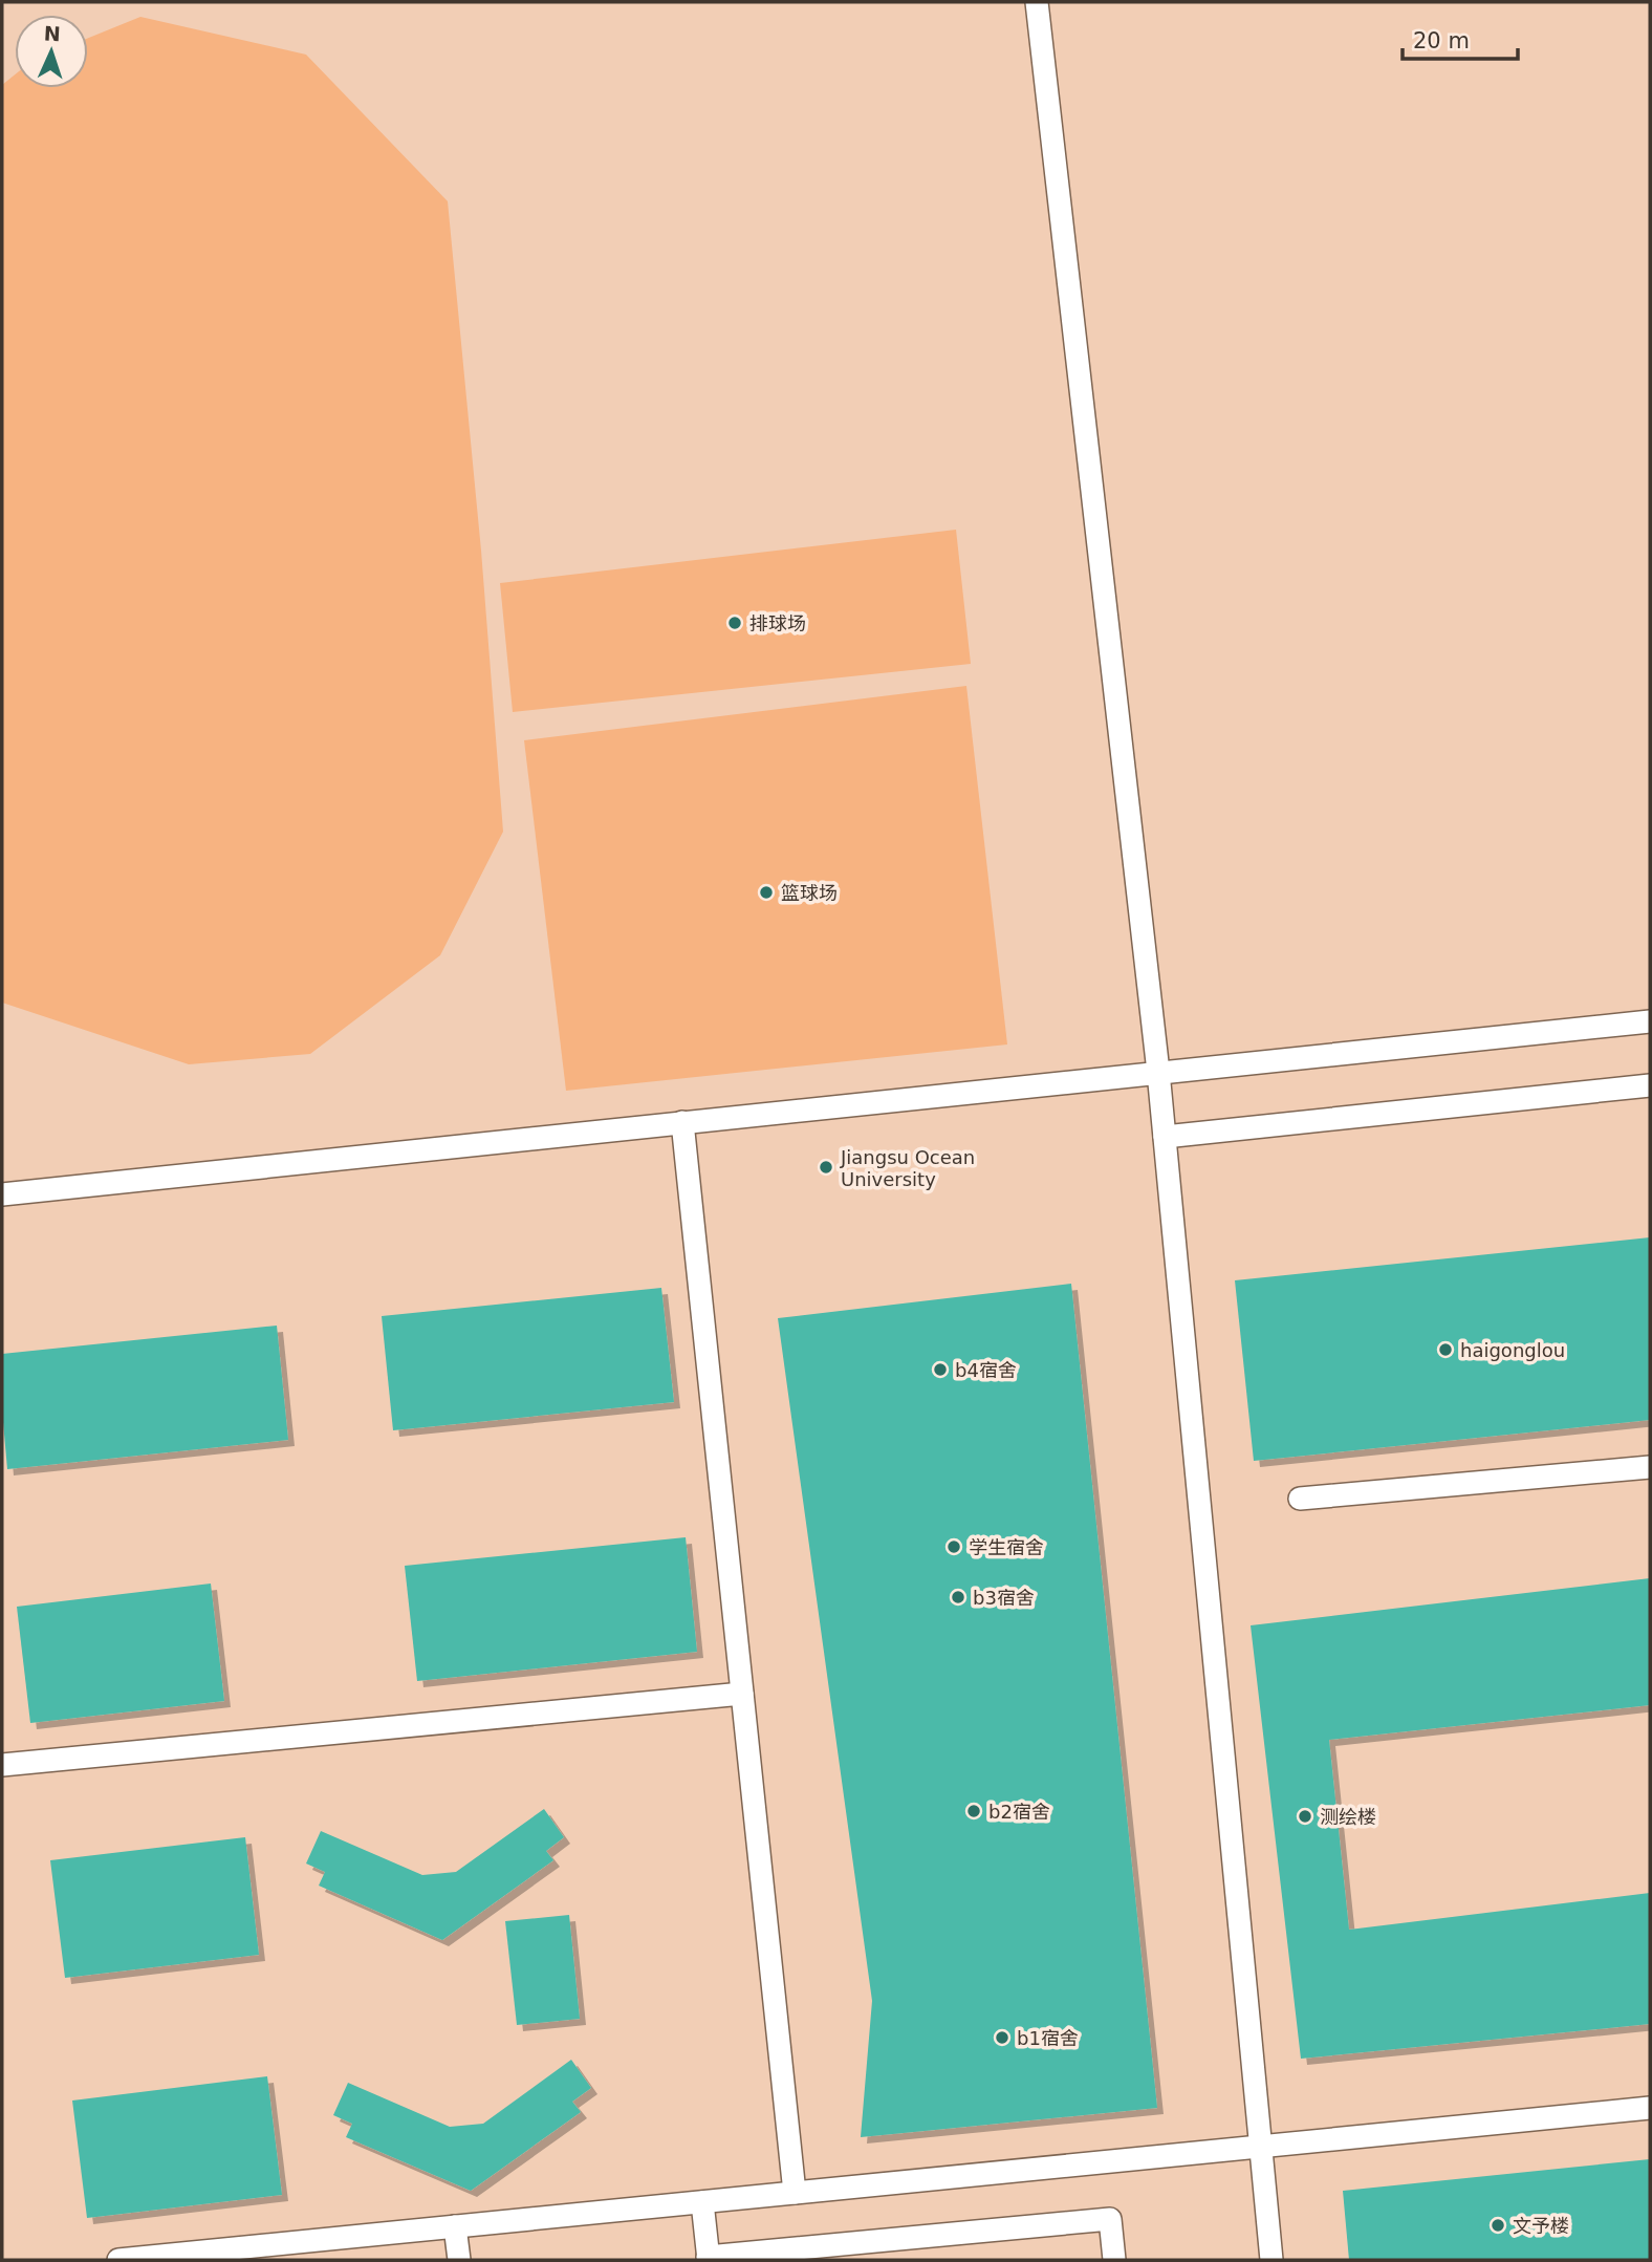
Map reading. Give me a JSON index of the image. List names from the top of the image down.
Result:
{
  "places": [
    "排球场",
    "篮球场",
    "Jiangsu Ocean University",
    "haigonglou",
    "b4宿舍",
    "学生宿舍",
    "b3宿舍",
    "b2宿舍",
    "测绘楼",
    "b1宿舍",
    "文予楼"
  ],
  "scale_bar": "20 m",
  "north": "top"
}
